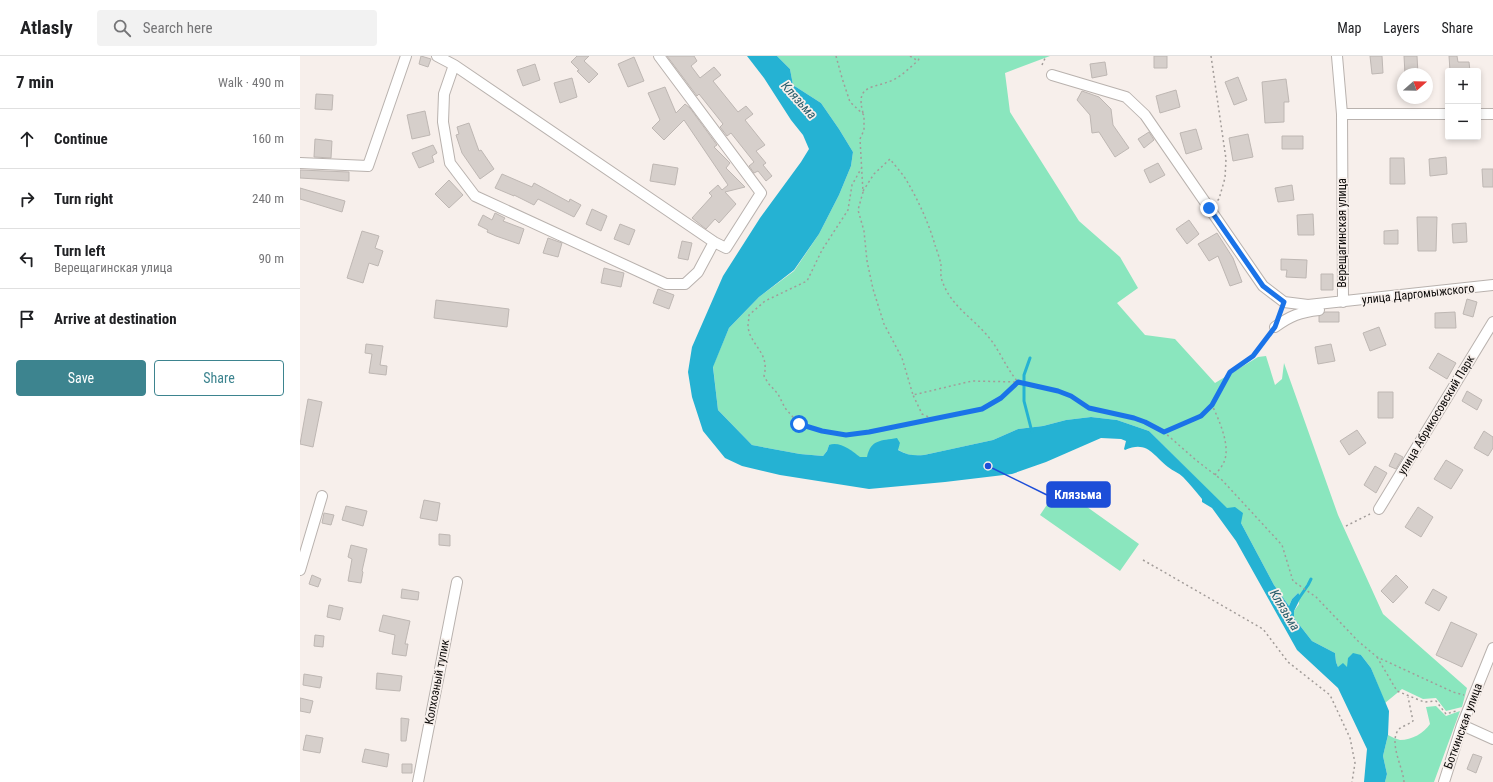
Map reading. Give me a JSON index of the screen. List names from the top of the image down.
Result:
{
  "streets": {
    "street": [
      "Верещагинская улица",
      "улица Даргомыжского",
      "улица Абрикосовский Парк",
      "Колхозный тупик",
      "Боткинская улица"
    ]
  },
  "crossings": [
    ["Верещагинская улица", "улица Даргомыжского"]
  ],
  "water": ["Клязьма"],
  "places": ["Клязьма"],
  "north": "right",
  "page": {
    "header": "Atlasly",
    "search": "Search here",
    "nav": ["Map", "Layers", "Share"],
    "heading": ["7 min", "Walk · 490 m"],
    "map_buttons": ["+", "−"],
    "list": [
      ["Continue", "160 m"],
      ["Turn right", "240 m"],
      ["Turn left", "Верещагинская улица", "90 m"],
      "Arrive at destination"
    ],
    "buttons": ["Save", "Share"]
  }
}
